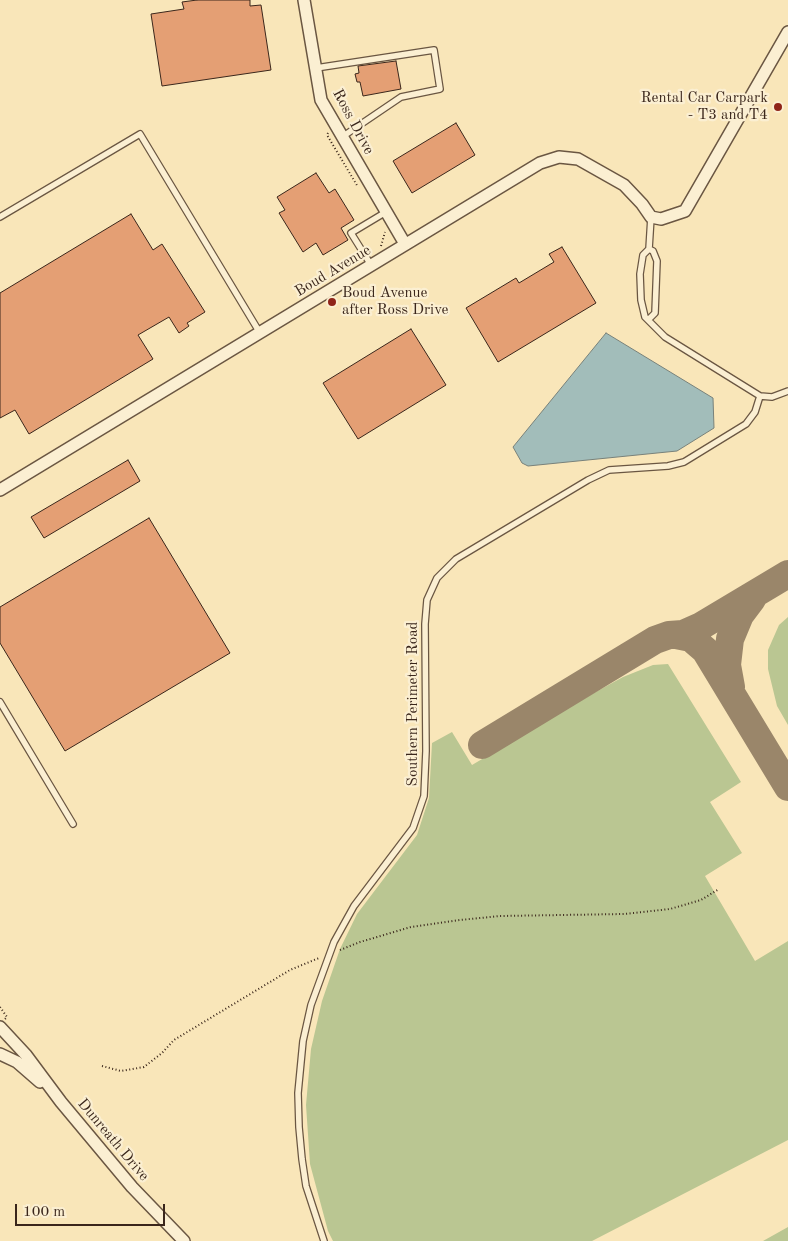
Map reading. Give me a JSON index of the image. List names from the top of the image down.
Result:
{
  "streets": {
    "street": ["Ross Drive", "Boud Avenue", "Dunreath Drive"],
    "lane": ["Southern Perimeter Road"]
  },
  "crossings": [
    ["Ross Drive", "Boud Avenue"]
  ],
  "places": ["Rental Car Carpark - T3 and T4", "Boud Avenue after Ross Drive"],
  "scale_bar": "100 m"
}
